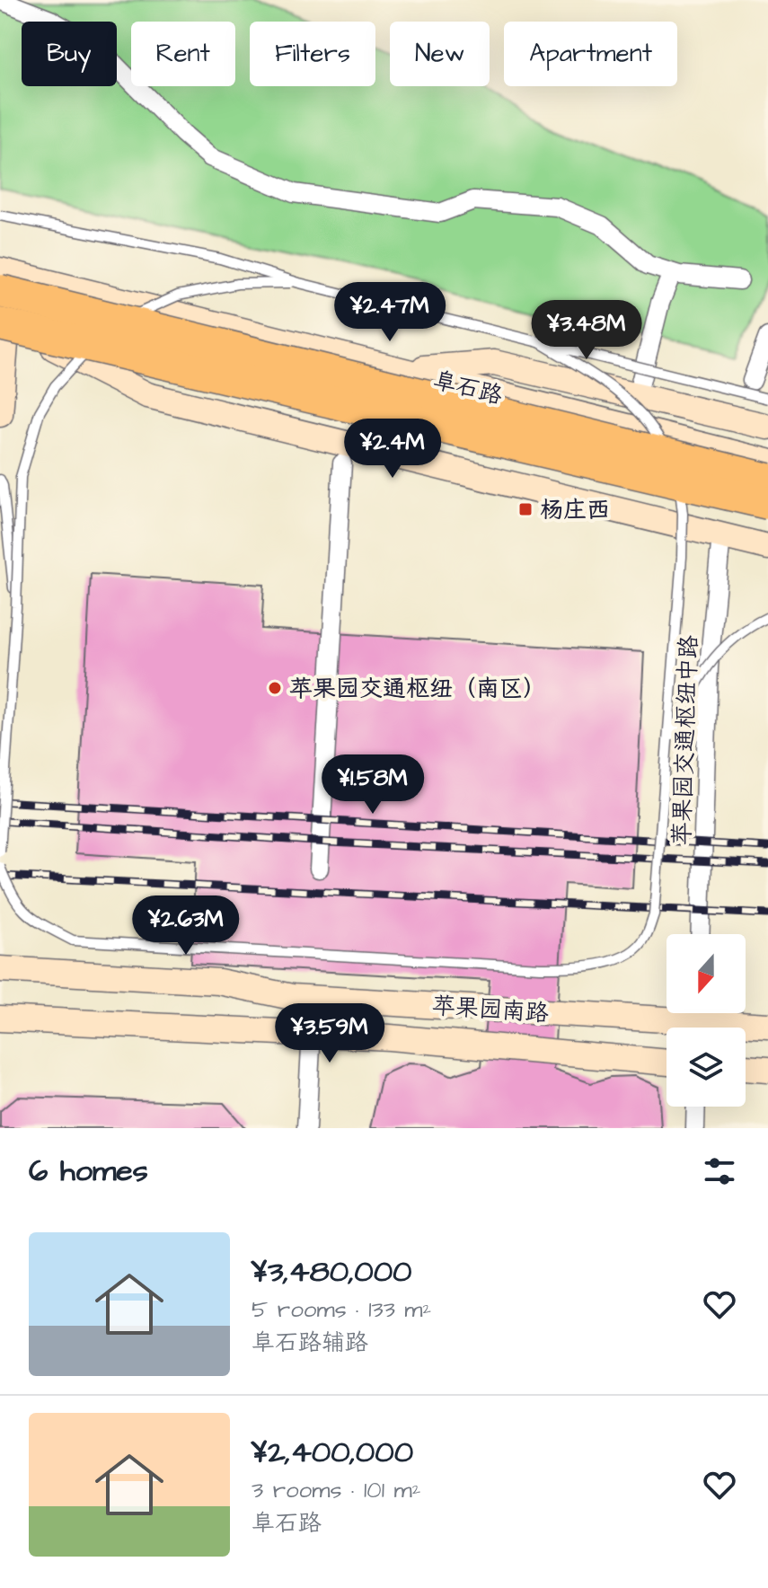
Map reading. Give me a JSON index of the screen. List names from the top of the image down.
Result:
{
  "streets": {
    "highway": ["阜石路"],
    "main road": ["苹果园南路"],
    "street": ["苹果园交通枢纽中路"]
  },
  "places": {
    "transit": ["杨庄西"],
    "other": ["苹果园交通枢纽（南区）"]
  },
  "north": "bottom",
  "page": {
    "chip": [
      "Buy",
      "Rent",
      "Filters",
      "New",
      "Apartment"
    ],
    "price": [
      "¥2.47M",
      "¥3.48M",
      "¥2.4M",
      "¥1.58M",
      "¥2.63M",
      "¥3.59M"
    ],
    "heading": "6 homes",
    "list": [
      {
        "name": "¥3,480,000",
        "note": "5 rooms · 133 m² · 阜石路辅路"
      },
      {
        "name": "¥2,400,000",
        "note": "3 rooms · 101 m² · 阜石路"
      }
    ]
  }
}
